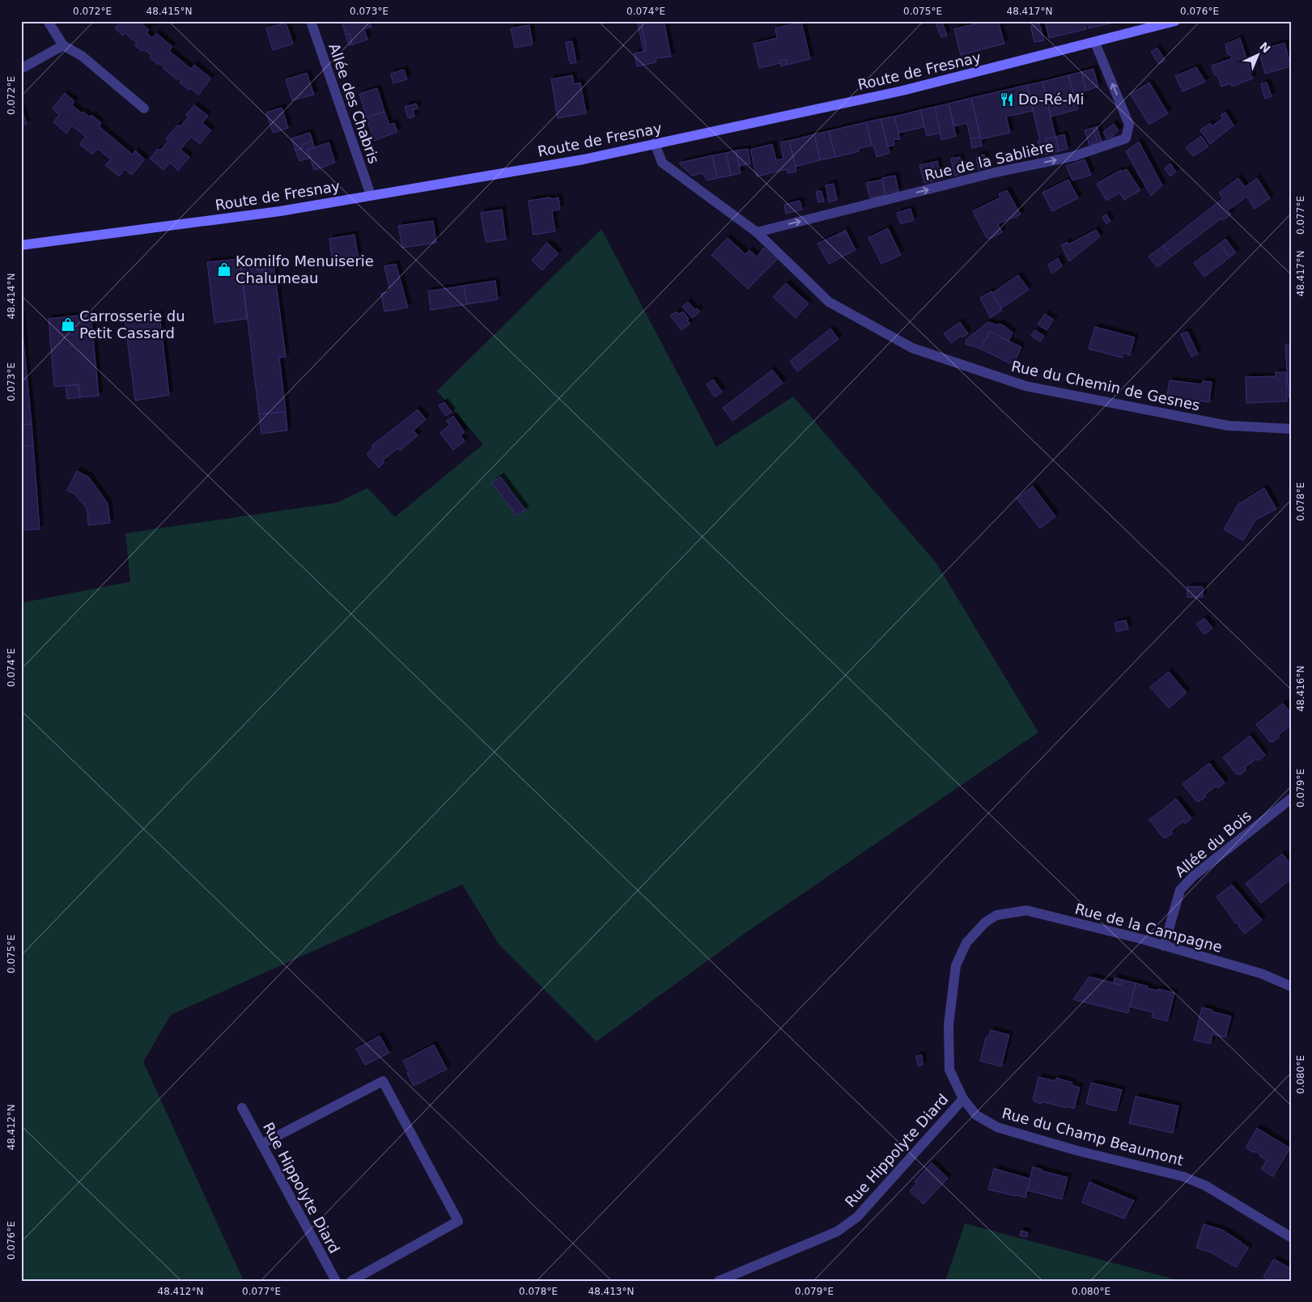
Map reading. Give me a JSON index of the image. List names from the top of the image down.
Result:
{
  "streets": {
    "street": [
      "Route de Fresnay",
      "Allée des Chabris",
      "Rue de la Sablière",
      "Rue du Chemin de Gesnes",
      "Allée du Bois",
      "Rue de la Campagne",
      "Rue du Champ Beaumont",
      "Rue Hippolyte Diard"
    ]
  },
  "crossings": [
    ["Route de Fresnay", "Allée des Chabris"],
    ["Route de Fresnay", "Rue de la Sablière"],
    ["Route de Fresnay", "Rue du Chemin de Gesnes"],
    ["Rue de la Sablière", "Rue du Chemin de Gesnes"],
    ["Allée du Bois", "Rue de la Campagne"],
    ["Rue de la Campagne", "Rue du Champ Beaumont"],
    ["Rue du Champ Beaumont", "Rue Hippolyte Diard"]
  ],
  "places": {
    "restaurant": ["Do-Ré-Mi"],
    "shop": ["Komilfo Menuiserie Chalumeau", "Carrosserie du Petit Cassard"]
  },
  "north": "top right",
  "coordinates": [
    "0.072°E",
    "48.415°N",
    "0.073°E",
    "0.074°E",
    "0.075°E",
    "48.417°N",
    "0.076°E",
    "0.077°E",
    "48.414°N",
    "0.078°E",
    "48.416°N",
    "0.079°E",
    "0.080°E",
    "48.412°N",
    "48.413°N"
  ]
}
